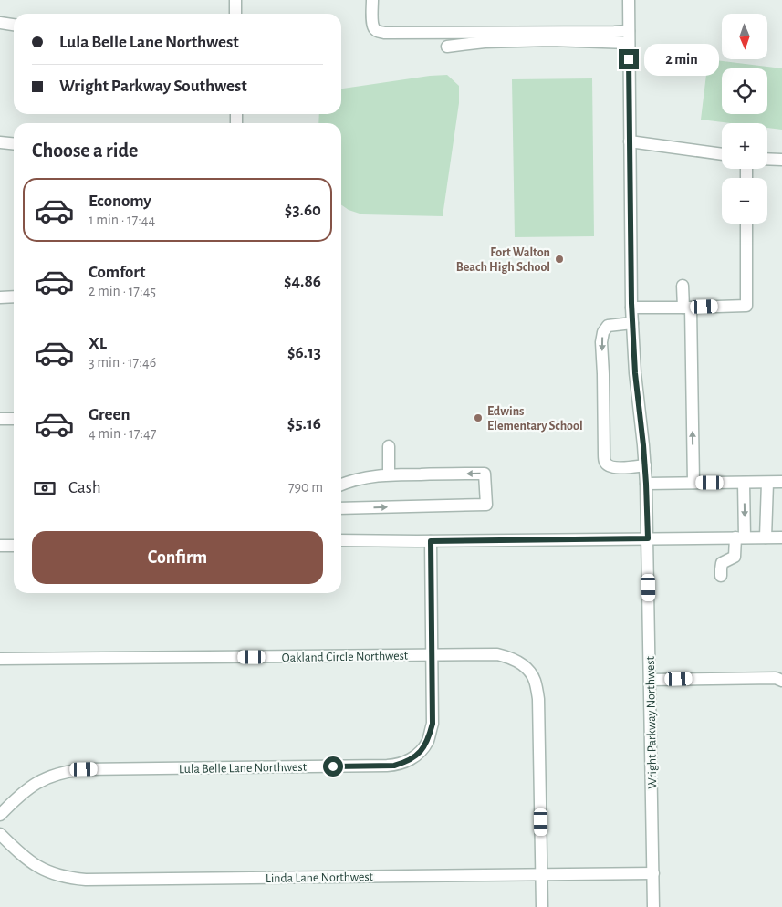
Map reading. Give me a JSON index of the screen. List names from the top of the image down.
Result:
{
  "streets": {
    "street": [
      "Oakland Circle Northwest",
      "Wright Parkway Northwest",
      "Lula Belle Lane Northwest",
      "Linda Lane Northwest"
    ]
  },
  "crossings": [
    ["Oakland Circle Northwest", "Lula Belle Lane Northwest"],
    ["Oakland Circle Northwest", "Linda Lane Northwest"],
    ["Wright Parkway Northwest", "Linda Lane Northwest"]
  ],
  "places": ["Fort Walton Beach High School", "Edwins Elementary School"],
  "north": "bottom",
  "page": {
    "map_buttons": ["+", "−"],
    "banner": ["Lula Belle Lane Northwest", "Wright Parkway Southwest"],
    "bubble": "2 min",
    "heading": "Choose a ride",
    "list": [
      {
        "name": "Economy",
        "note": "1 min · 17:44",
        "value": "$3.60"
      },
      {
        "name": "Comfort",
        "note": "2 min · 17:45",
        "value": "$4.86"
      },
      {
        "name": "XL",
        "note": "3 min · 17:46",
        "value": "$6.13"
      },
      {
        "name": "Green",
        "note": "4 min · 17:47",
        "value": "$5.16"
      }
    ],
    "pay": ["Cash", "790 m"],
    "buttons": "Confirm"
  }
}
